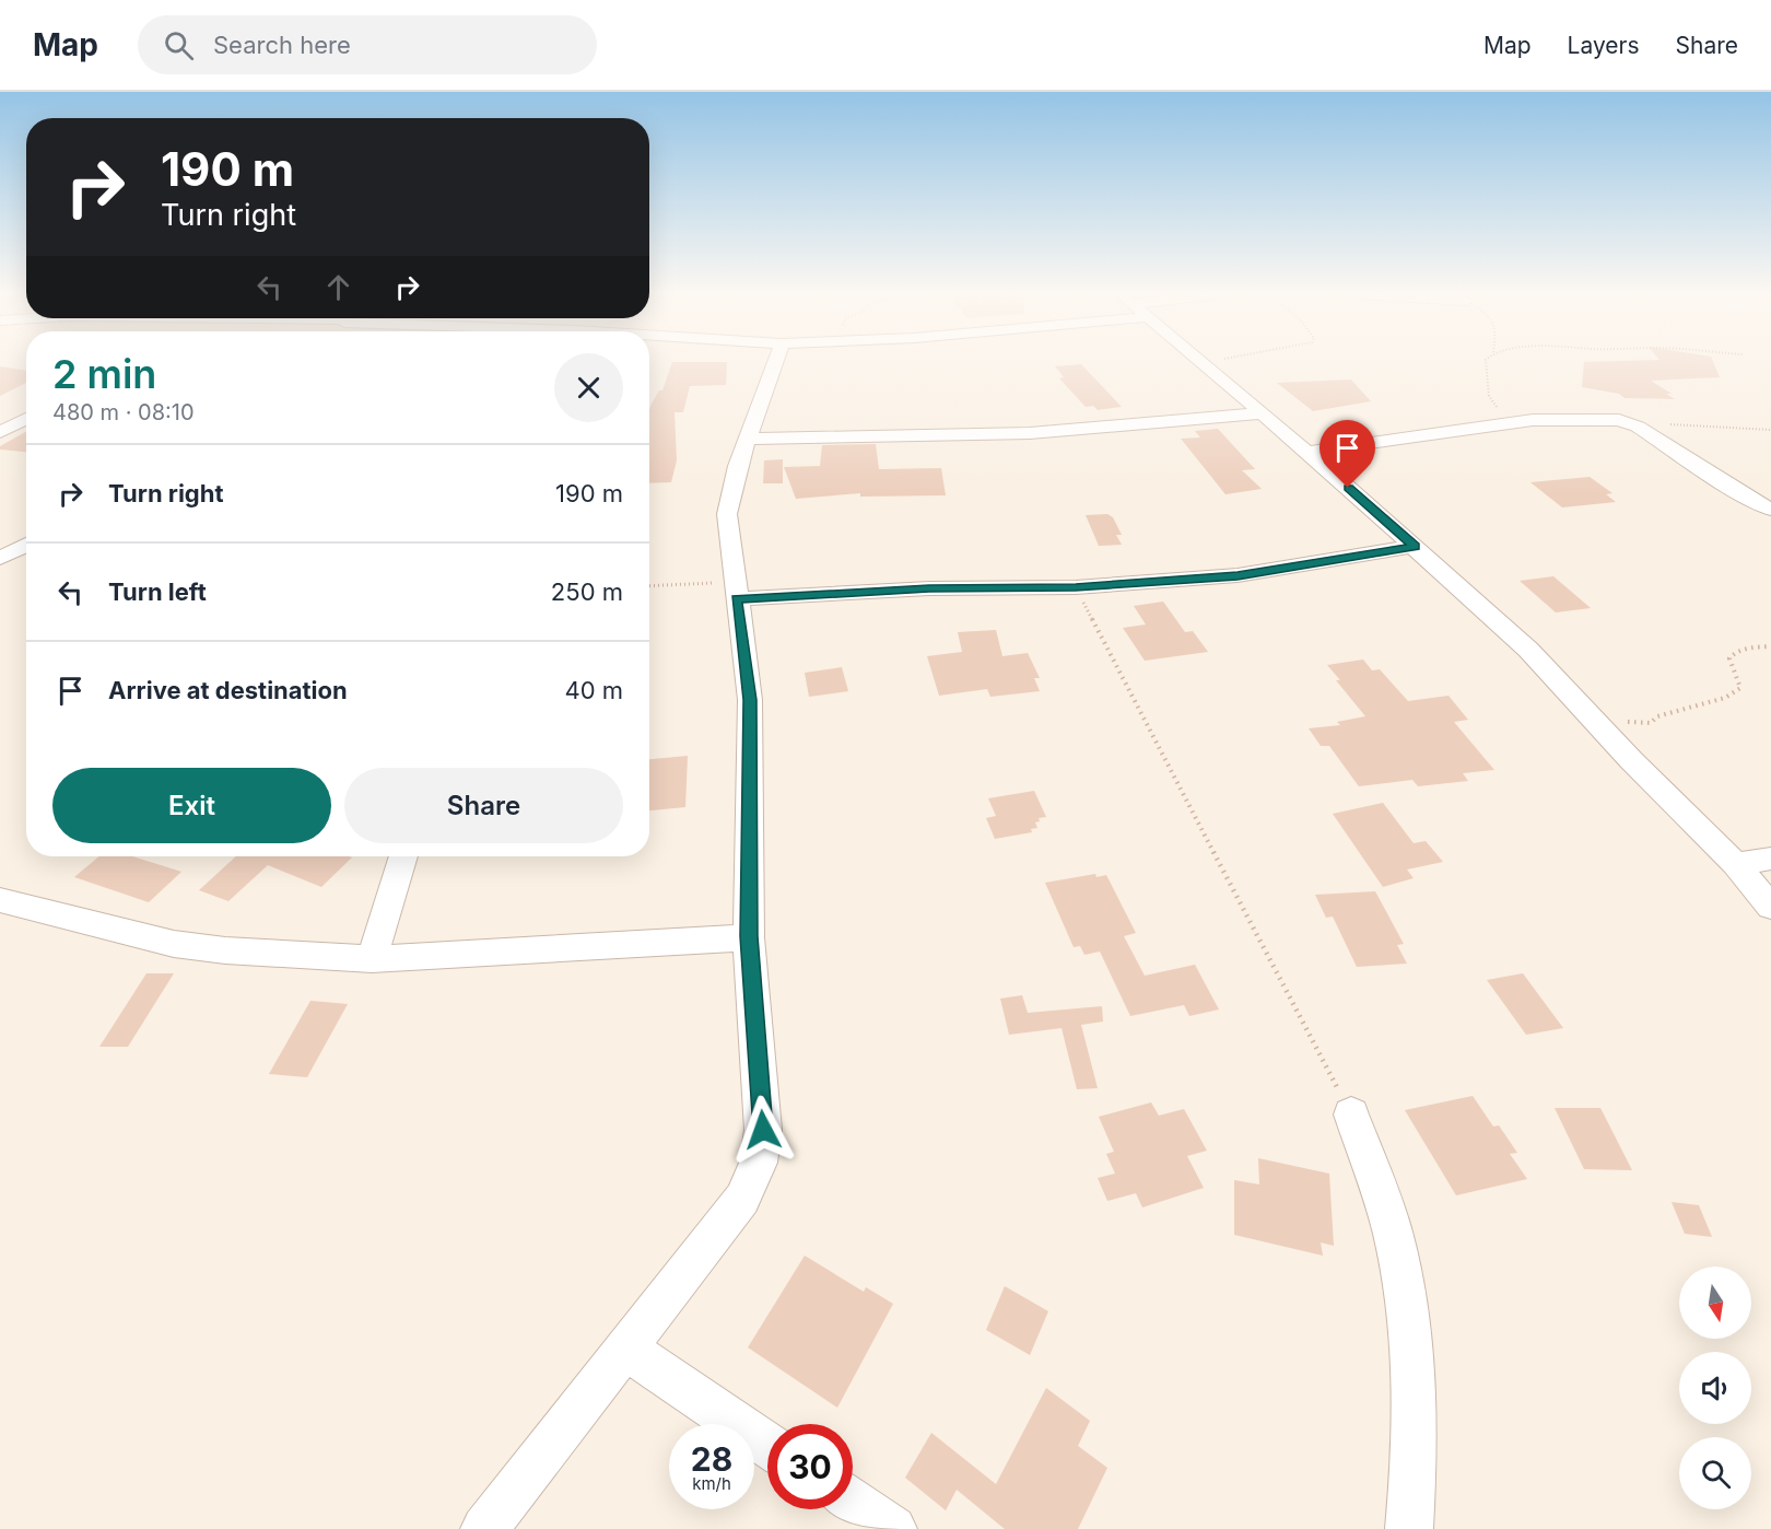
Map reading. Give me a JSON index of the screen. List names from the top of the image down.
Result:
{
  "north": "bottom",
  "page": {
    "header": "Map",
    "search": "Search here",
    "nav": ["Map", "Layers", "Share"],
    "turn": ["190 m", "Turn right"],
    "heading": ["2 min", "480 m · 08:10"],
    "list": [
      {
        "name": "Turn right",
        "value": "190 m"
      },
      {
        "name": "Turn left",
        "value": "250 m"
      },
      {
        "name": "Arrive at destination",
        "value": "40 m"
      }
    ],
    "buttons": ["Exit", "Share"],
    "speed": "28 km/h",
    "limit": "30"
  }
}
